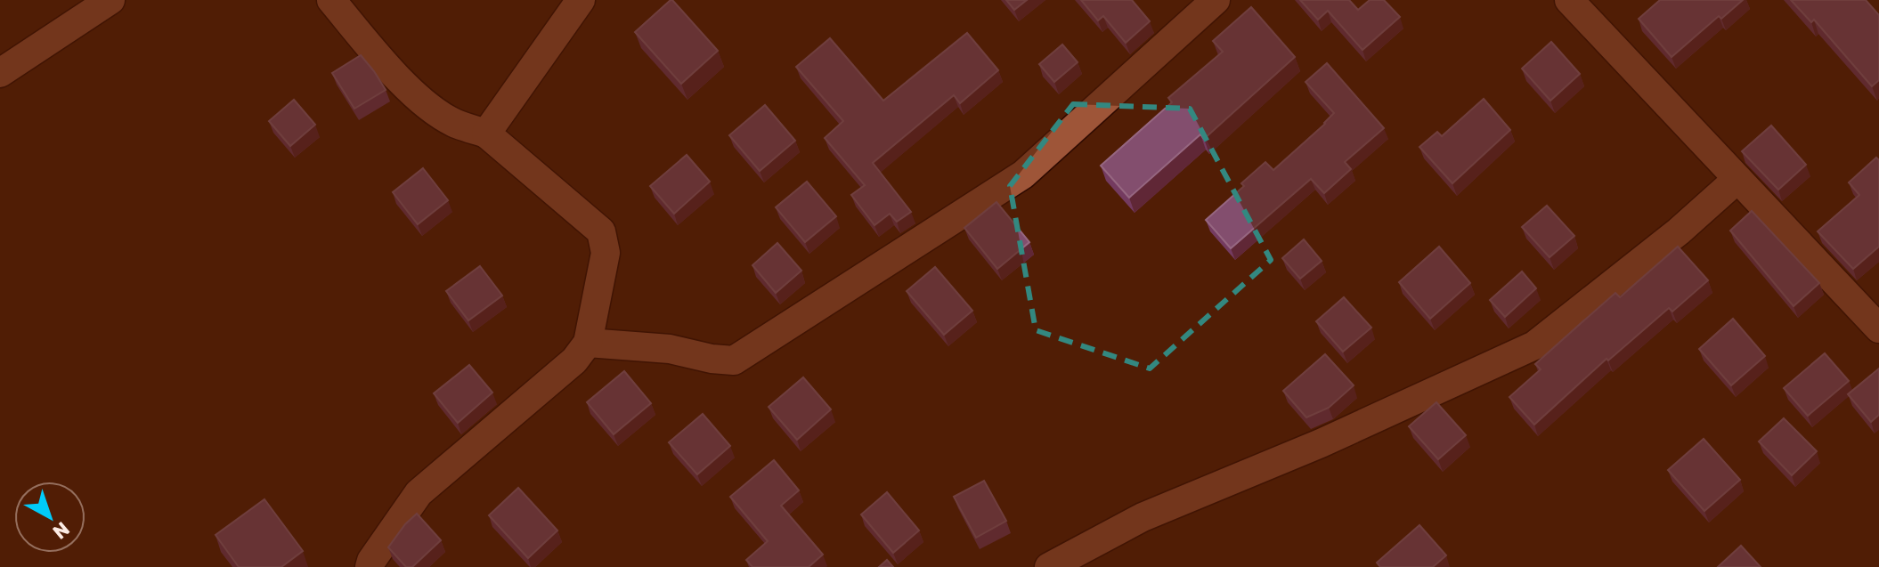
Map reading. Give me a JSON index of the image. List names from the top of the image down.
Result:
{
  "north": "bottom right"
}
